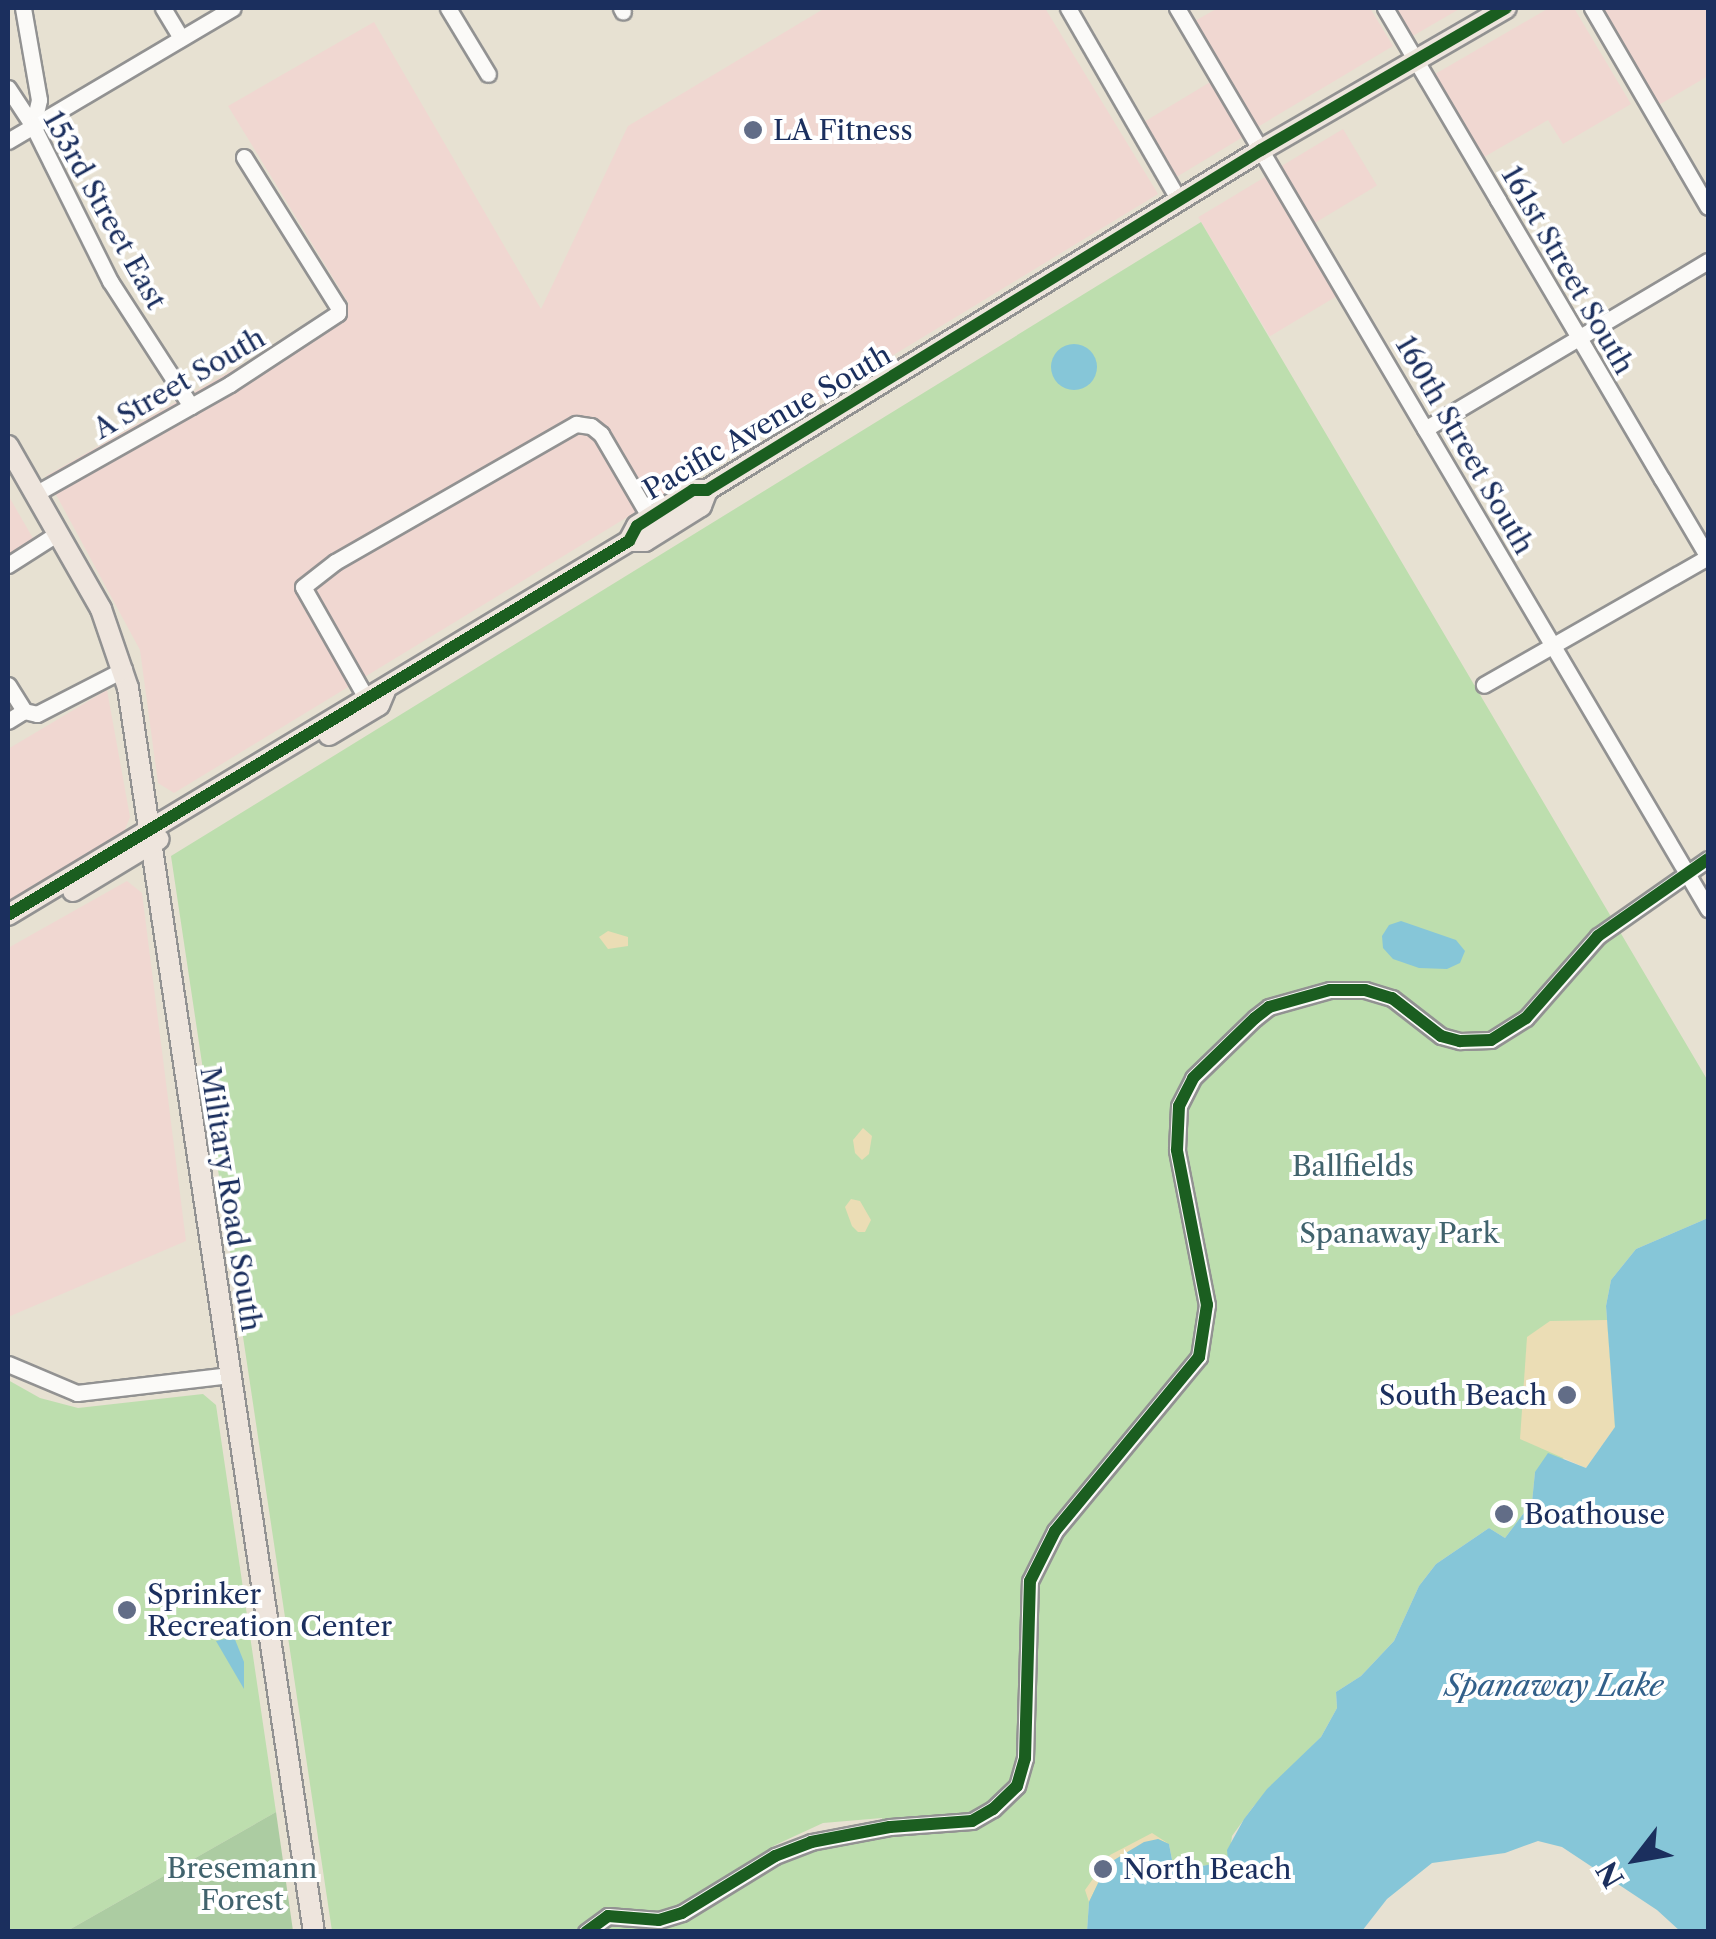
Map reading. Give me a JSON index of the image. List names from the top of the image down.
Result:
{
  "streets": {
    "main road": ["Pacific Avenue South", "Military Road South"],
    "street": [
      "153rd Street East",
      "161st Street South",
      "A Street South",
      "160th Street South"
    ]
  },
  "crossings": [
    ["153rd Street East", "A Street South"],
    ["161st Street South", "Pacific Avenue South"],
    ["A Street South", "Military Road South"],
    ["Pacific Avenue South", "160th Street South"],
    ["Pacific Avenue South", "Military Road South"]
  ],
  "water": ["Spanaway Lake"],
  "parks": ["Ballfields", "Spanaway Park", "Bresemann Forest"],
  "places": [
    "LA Fitness",
    "South Beach",
    "Boathouse",
    "Sprinker Recreation Center",
    "North Beach"
  ],
  "north": "bottom left"
}
